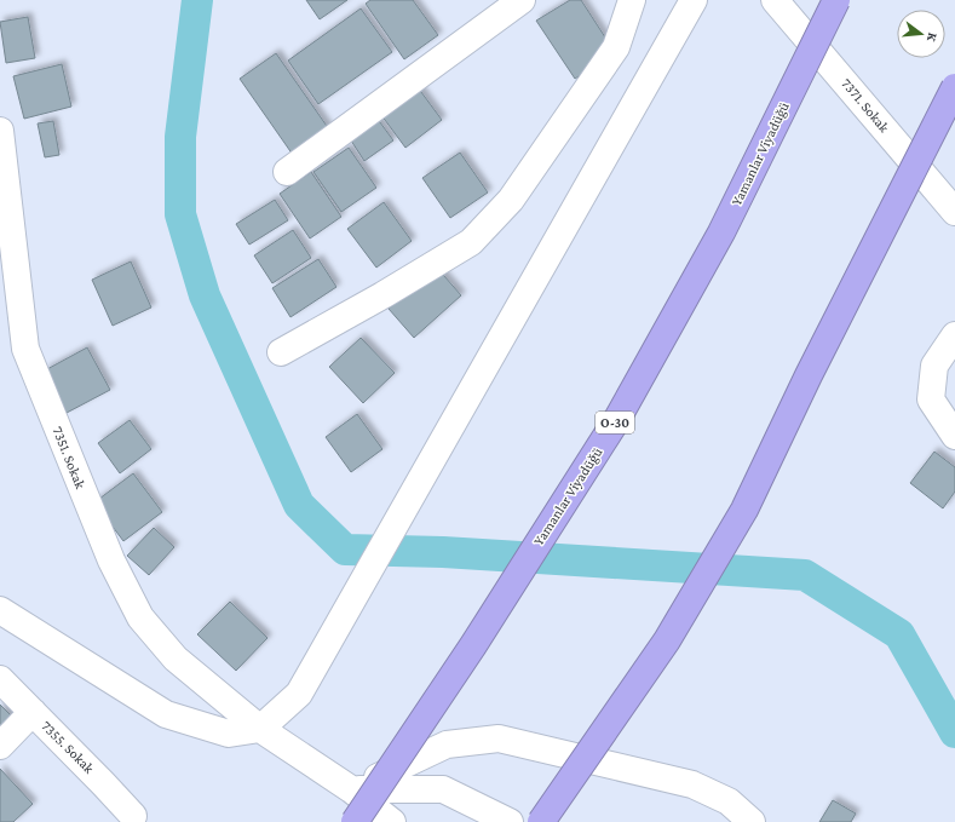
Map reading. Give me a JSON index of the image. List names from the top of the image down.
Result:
{
  "streets": {
    "highway": ["Yamanlar Viyadüğü", "O-30"],
    "street": ["7371. Sokak", "7351. Sokak", "7355. Sokak"]
  },
  "north": "right"
}
